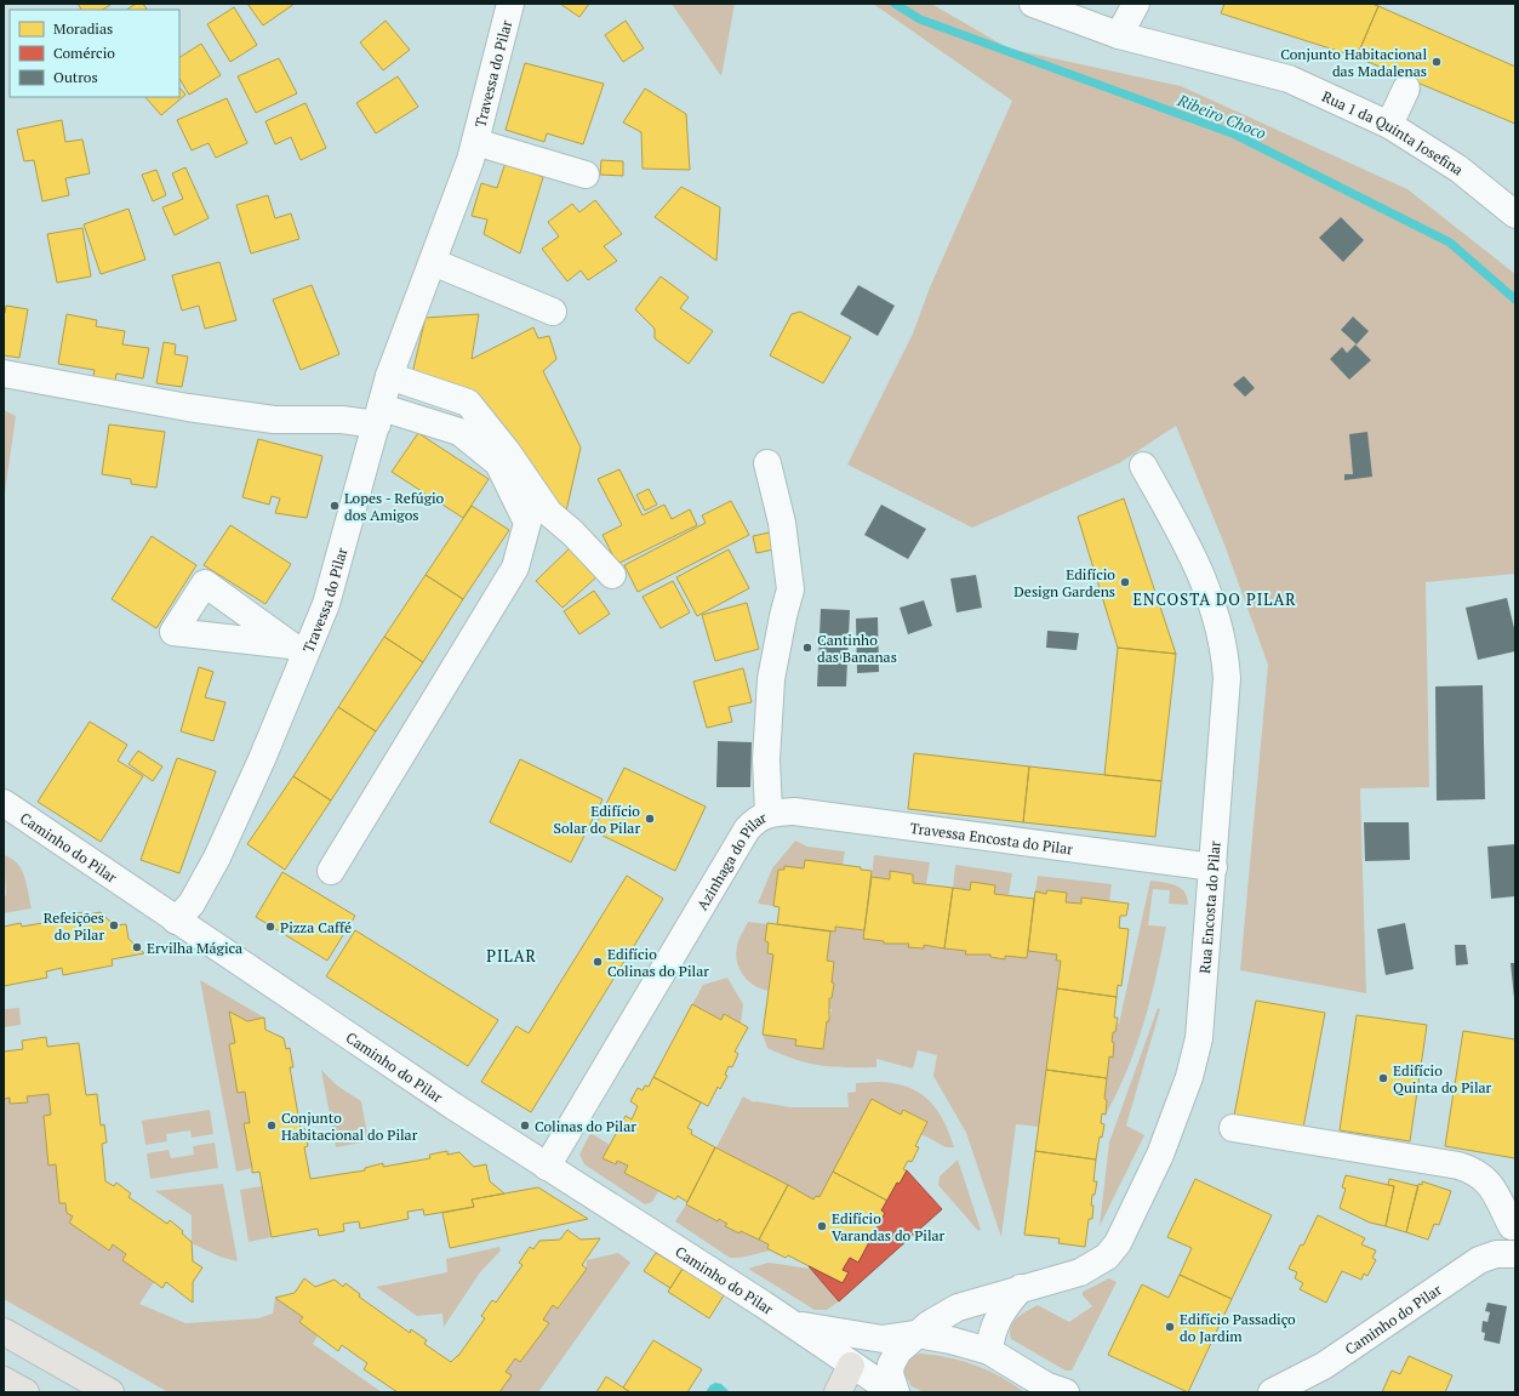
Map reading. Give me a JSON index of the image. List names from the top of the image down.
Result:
{
  "streets": {
    "street": [
      "Travessa do Pilar",
      "Rua 1 da Quinta Josefina",
      "Travessa Encosta do Pilar",
      "Caminho do Pilar",
      "Azinhaga do Pilar",
      "Rua Encosta do Pilar"
    ]
  },
  "crossings": [
    ["Travessa do Pilar", "Caminho do Pilar"],
    ["Travessa Encosta do Pilar", "Azinhaga do Pilar"],
    ["Travessa Encosta do Pilar", "Rua Encosta do Pilar"],
    ["Caminho do Pilar", "Azinhaga do Pilar"],
    ["Caminho do Pilar", "Rua Encosta do Pilar"]
  ],
  "districts": ["ENCOSTA DO PILAR", "PILAR"],
  "water": ["Ribeiro Choco"],
  "places": [
    "Conjunto Habitacional das Madalenas",
    "Lopes - Refúgio dos Amigos",
    "Edifício Design Gardens",
    "Cantinho das Bananas",
    "Edifício Solar do Pilar",
    "Refeições do Pilar",
    "Pizza Caffé",
    "Ervilha Mágica",
    "Edifício Colinas do Pilar",
    "Edifício Quinta do Pilar",
    "Conjunto Habitacional do Pilar",
    "Colinas do Pilar",
    "Edifício Varandas do Pilar",
    "Edifício Passadiço do Jardim"
  ],
  "legend": ["Moradias", "Comércio", "Outros"]
}
